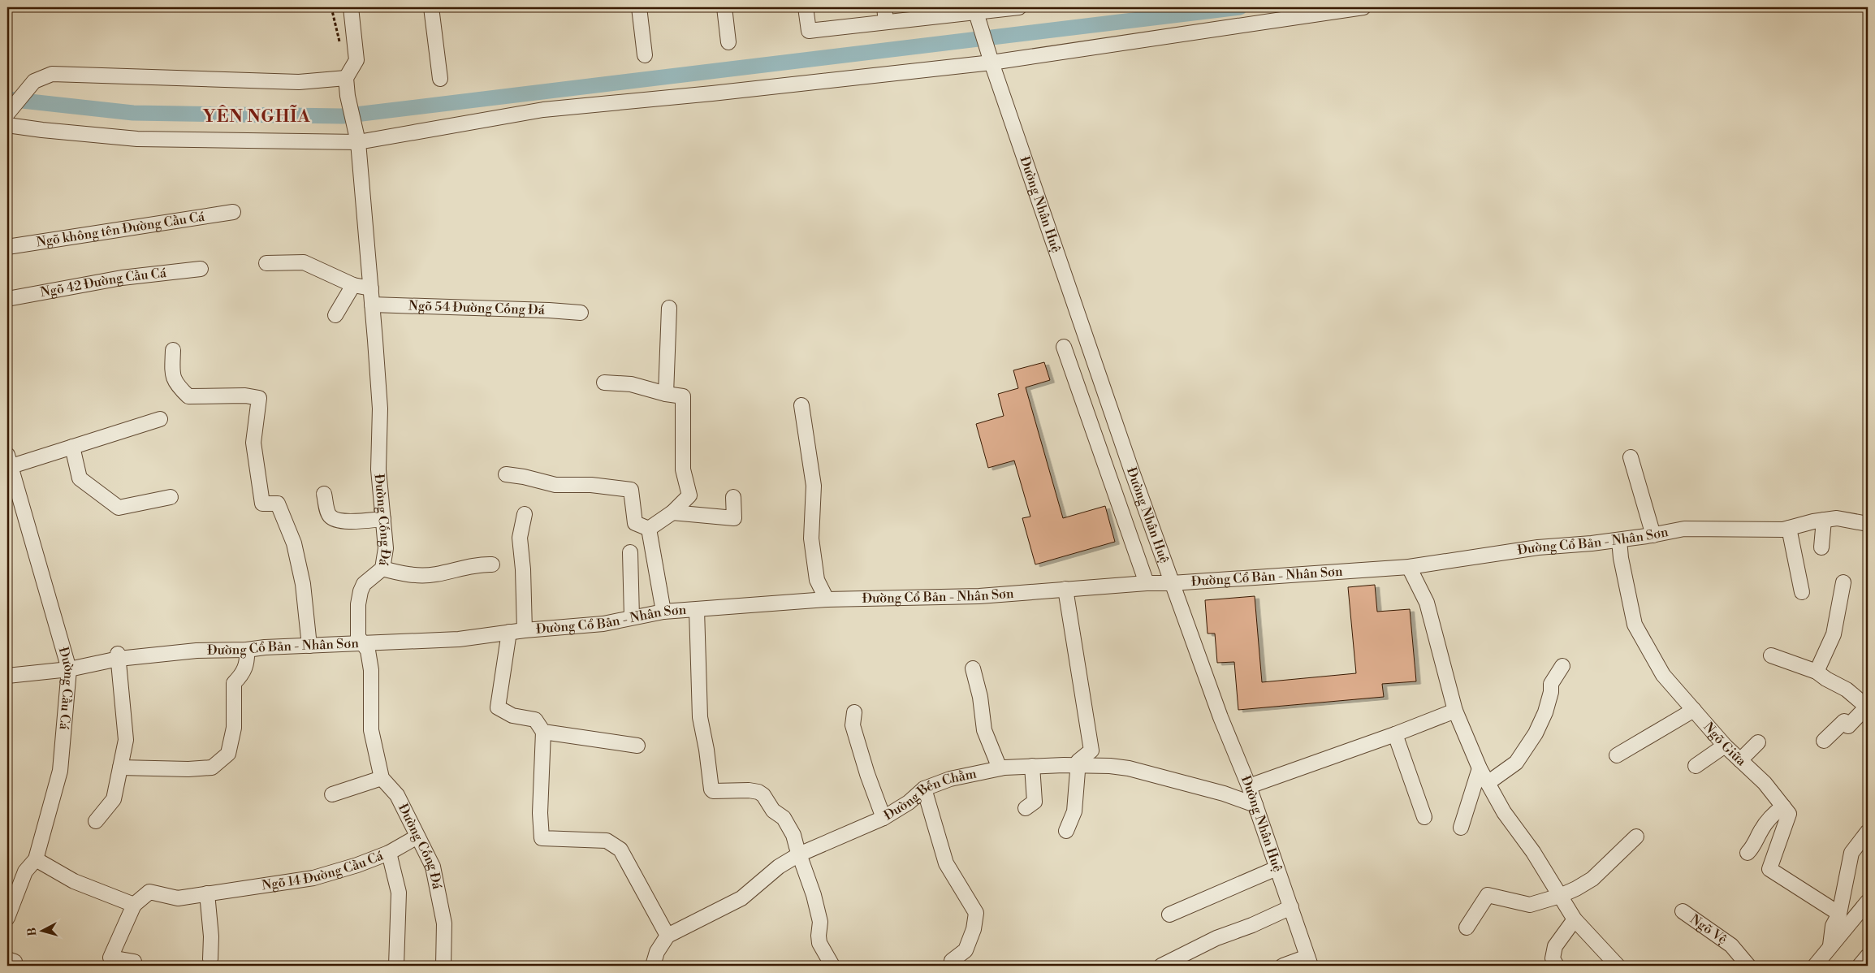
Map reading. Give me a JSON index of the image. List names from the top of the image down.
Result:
{
  "streets": {
    "street": [
      "Đường Nhân Huệ",
      "Ngõ không tên Đường Cầu Cá",
      "Ngõ 42 Đường Cầu Cá",
      "Ngõ 54 Đường Cống Đá",
      "Đường Cống Đá",
      "Đường Cổ Bản - Nhân Sơn",
      "Đường Cầu Cá",
      "Ngõ Giữa",
      "Đường Bến Chằm",
      "Ngõ 14 Đường Cầu Cá",
      "Ngõ Vệ"
    ]
  },
  "crossings": [
    ["Đường Nhân Huệ", "Đường Cổ Bản - Nhân Sơn"],
    ["Đường Nhân Huệ", "Đường Bến Chằm"],
    ["Ngõ 54 Đường Cống Đá", "Đường Cống Đá"],
    ["Đường Cống Đá", "Đường Cổ Bản - Nhân Sơn"],
    ["Đường Cổ Bản - Nhân Sơn", "Đường Cầu Cá"],
    ["Đường Cổ Bản - Nhân Sơn", "Ngõ Giữa"]
  ],
  "districts": ["YÊN NGHĨA"],
  "north": "left"
}
